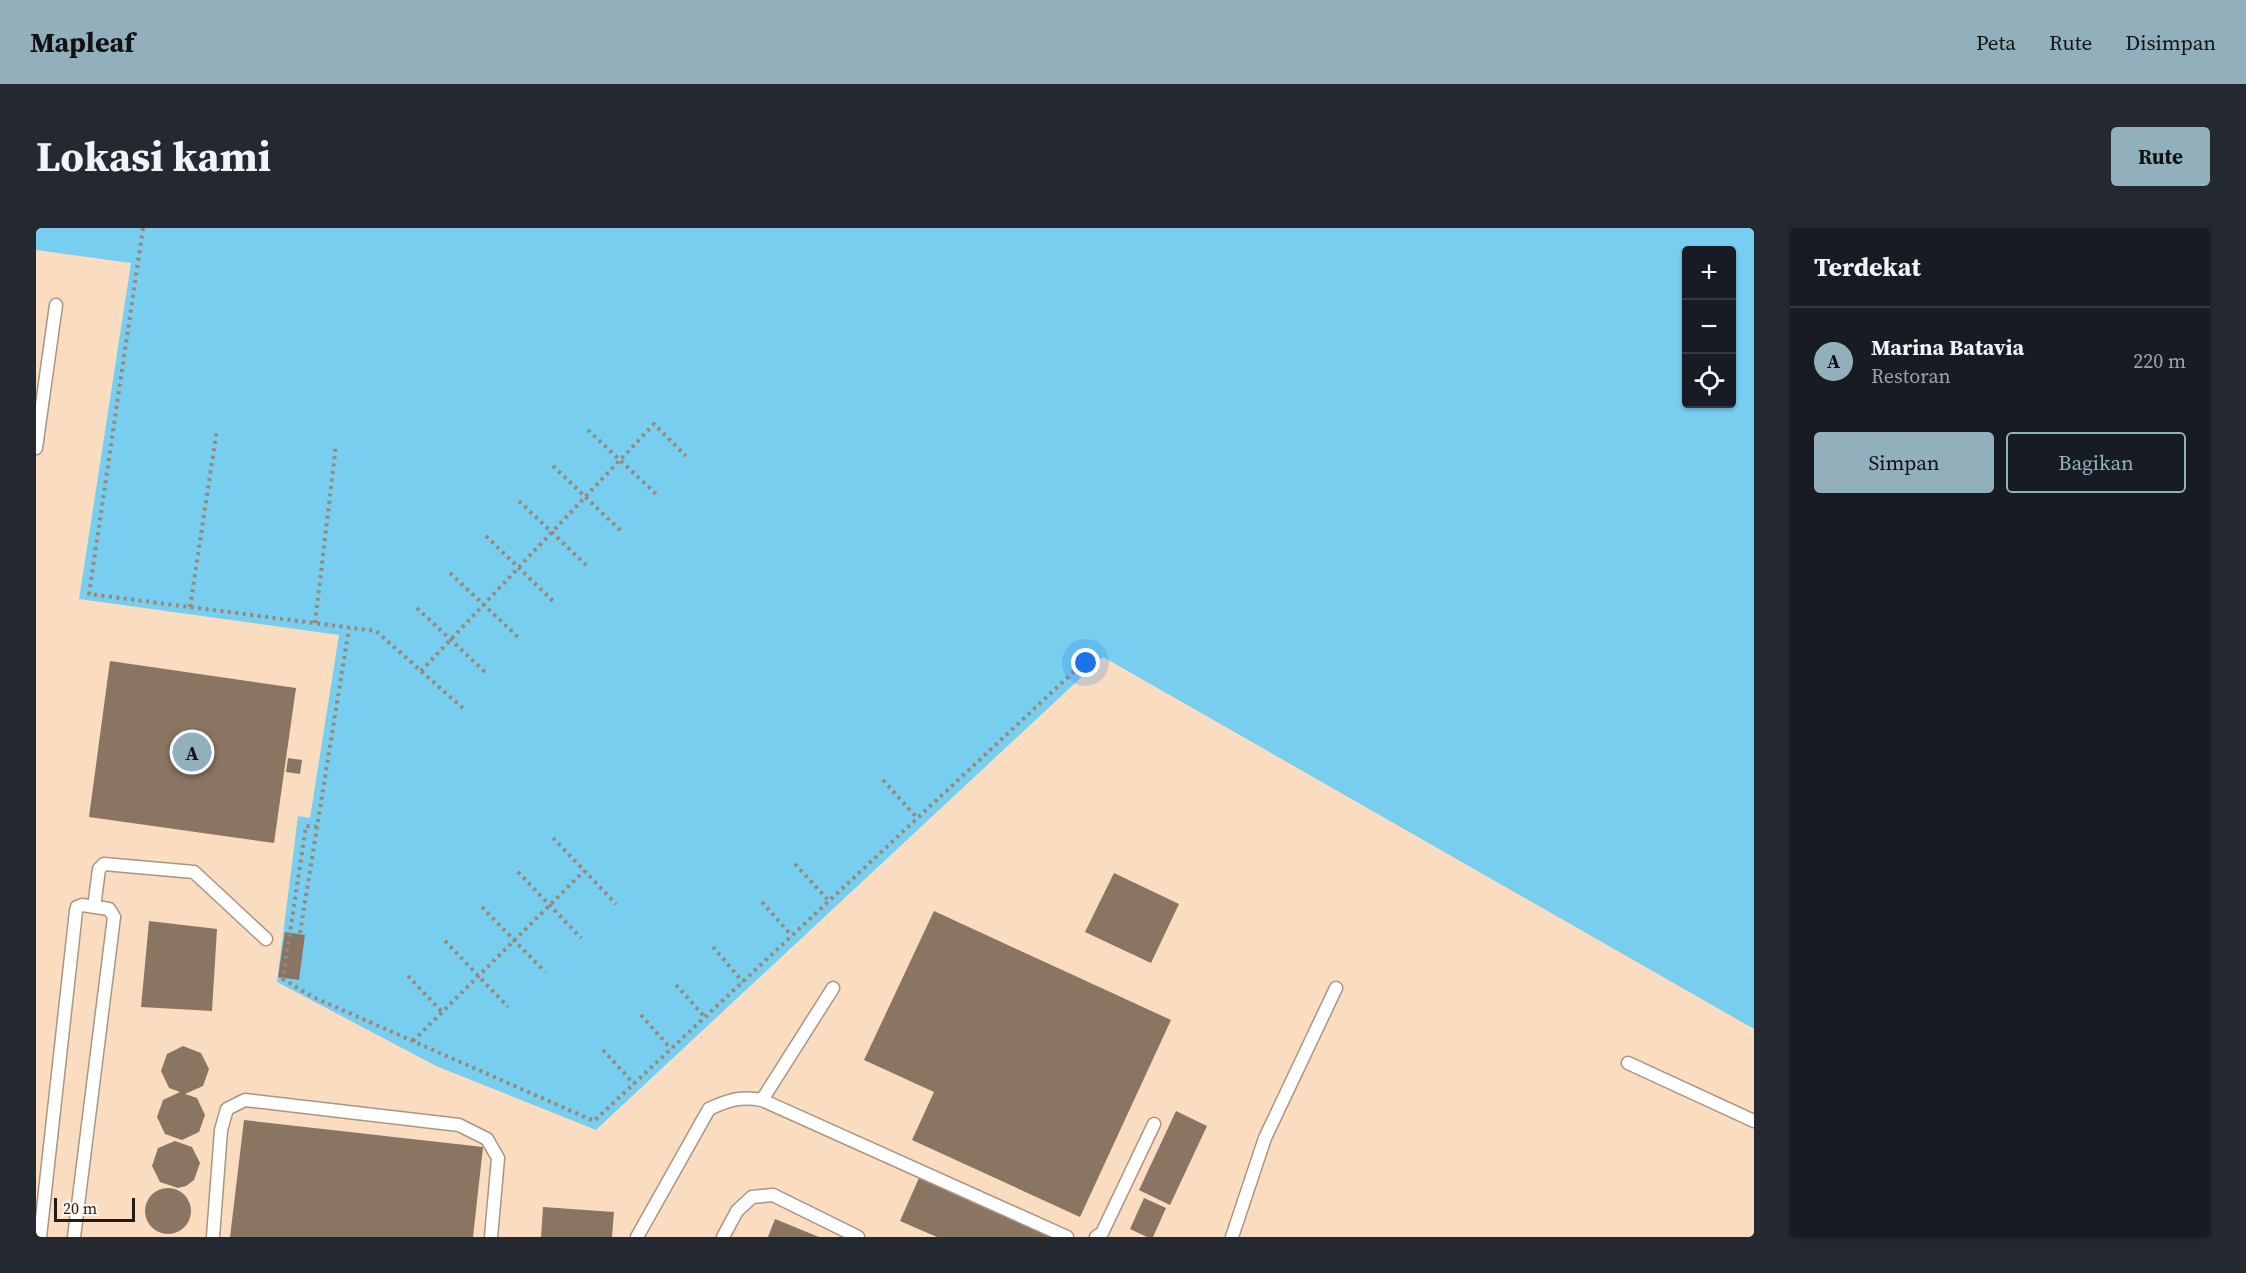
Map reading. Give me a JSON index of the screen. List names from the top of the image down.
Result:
{
  "scale_bar": "20 m",
  "page": {
    "header": "Mapleaf",
    "nav": ["Peta", "Rute", "Disimpan"],
    "title": "Lokasi kami",
    "buttons": [
      "Rute",
      ["Simpan", "Bagikan"]
    ],
    "heading": "Terdekat",
    "map_buttons": ["+", "−"],
    "list": [
      {
        "mark": "A",
        "name": "Marina Batavia",
        "note": "Restoran",
        "value": "220 m"
      }
    ],
    "pins": "A",
    "scale": "20 m"
  }
}
